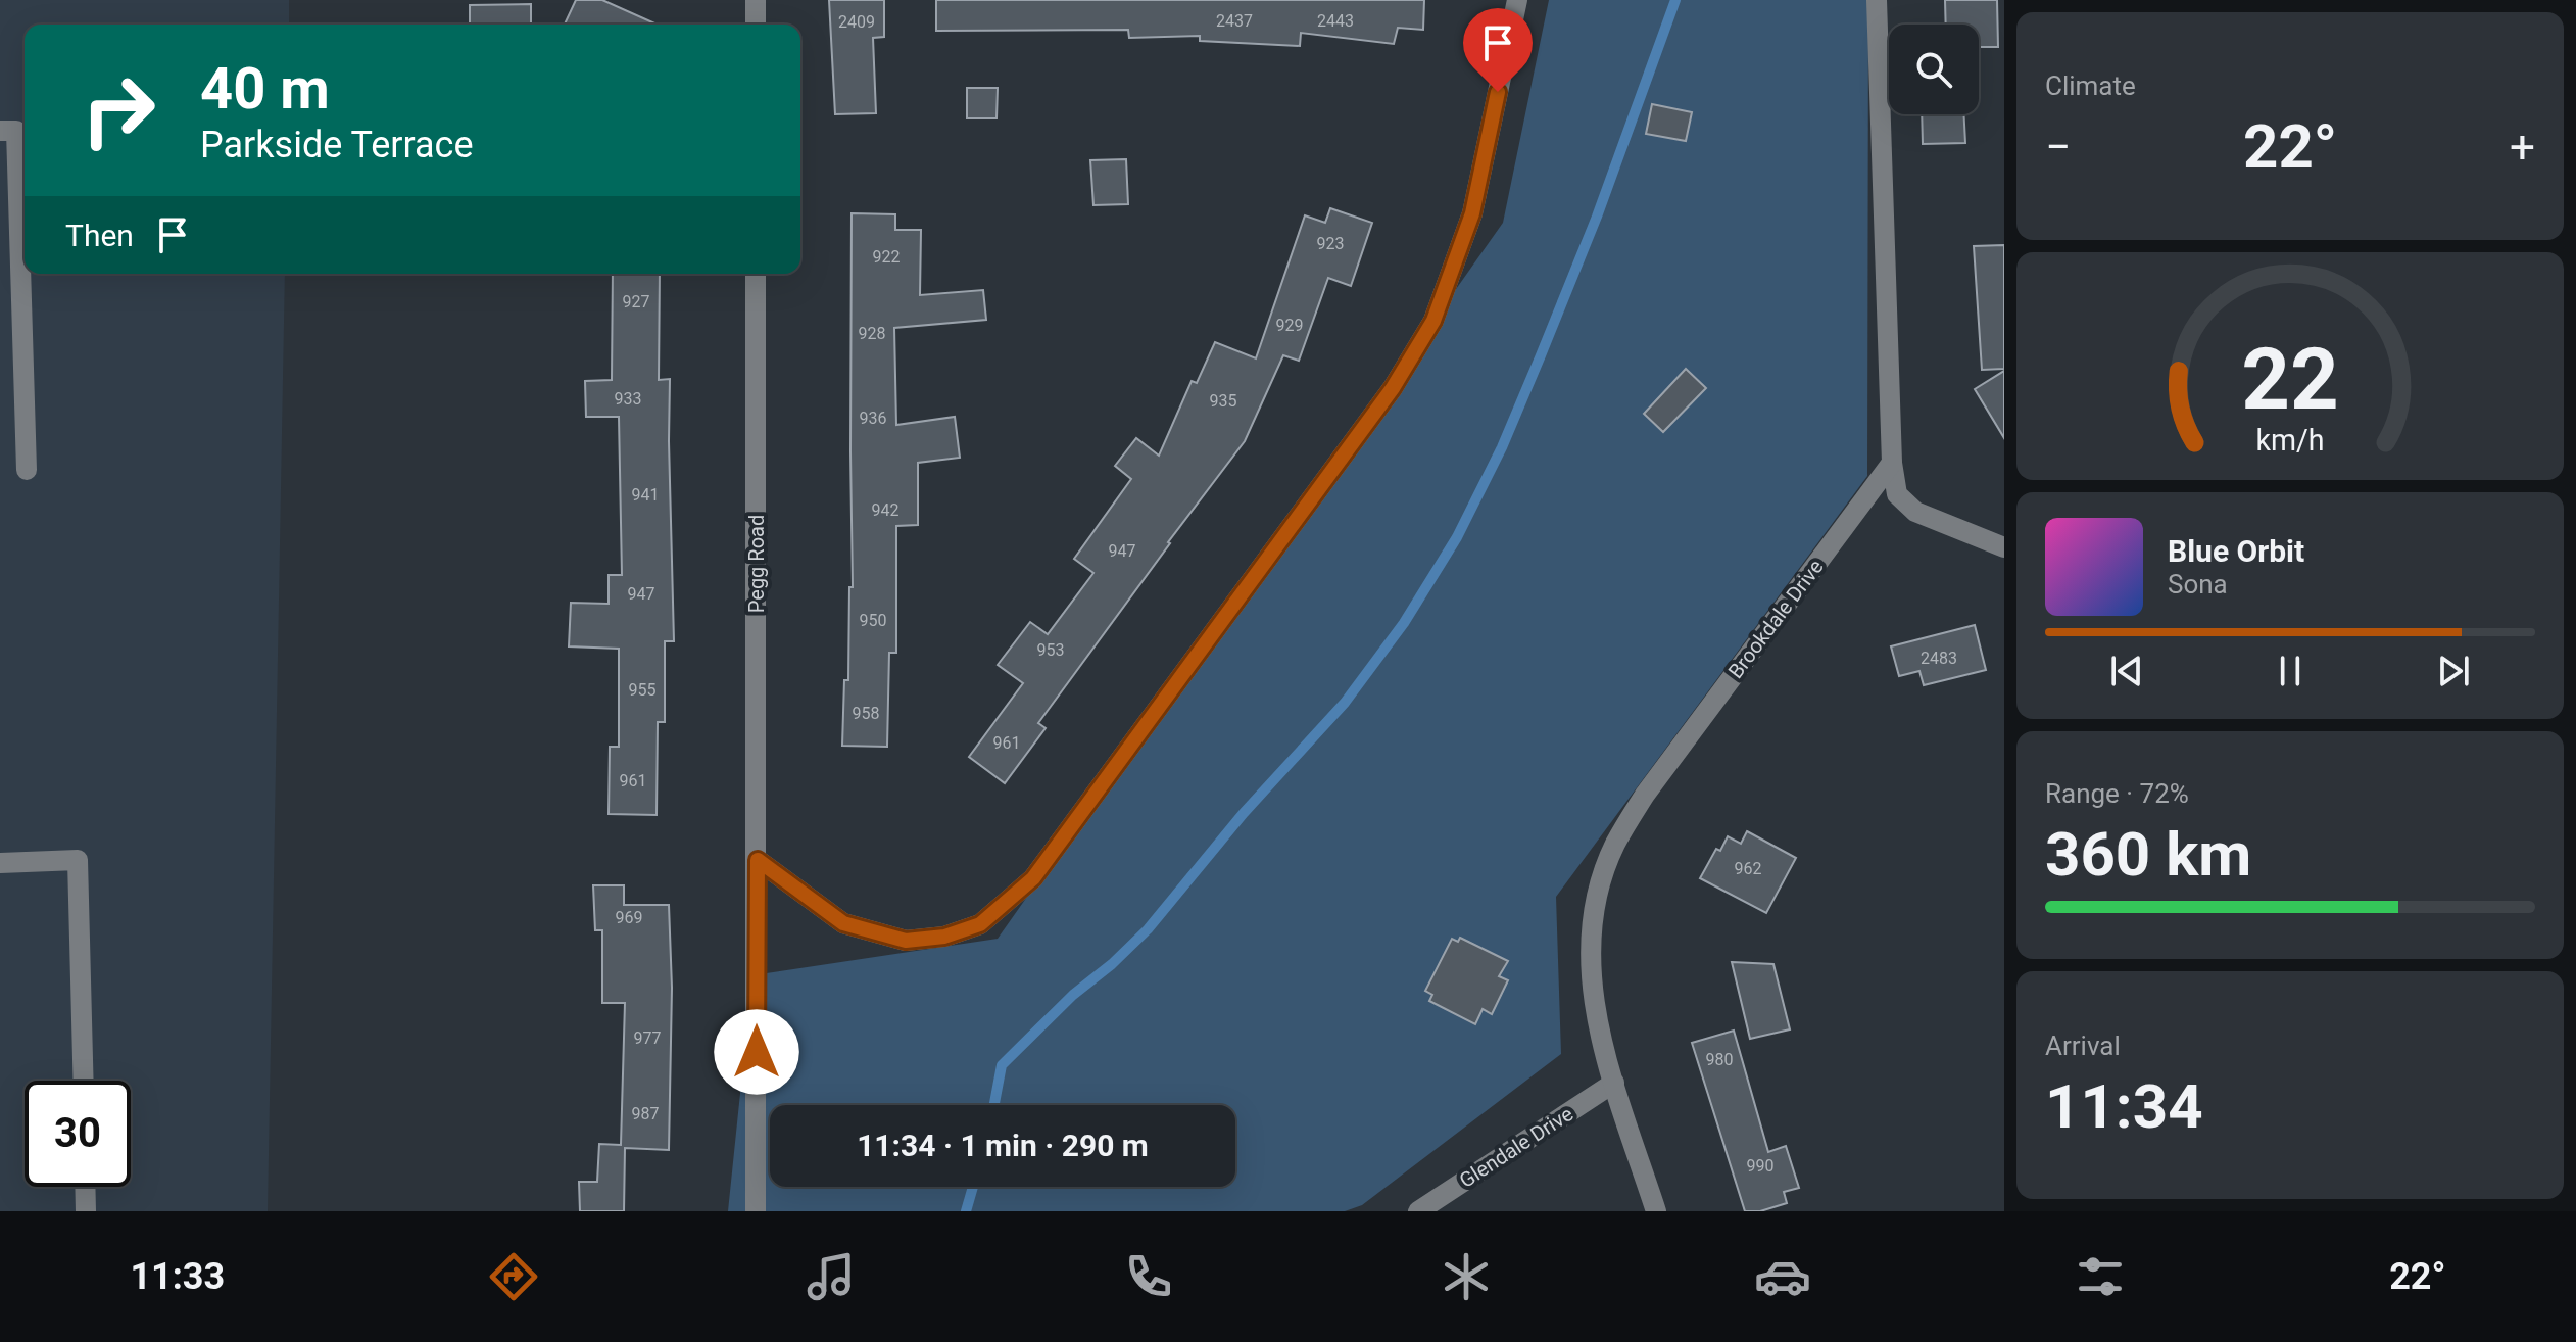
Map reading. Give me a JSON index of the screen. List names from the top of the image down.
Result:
{
  "streets": {
    "street": ["Pegg Road", "Brookdale Drive", "Glendale Drive"]
  },
  "crossings": [
    ["Brookdale Drive", "Glendale Drive"]
  ],
  "house_numbers": [
    "2437",
    "2443",
    "2409",
    "923",
    "922",
    "927",
    "929",
    "928",
    "933",
    "935",
    "936",
    "941",
    "942",
    "947",
    "947",
    "950",
    "953",
    "2483",
    "955",
    "958",
    "961",
    "961",
    "962",
    "969",
    "977",
    "980",
    "987",
    "990"
  ],
  "page": {
    "tile": [
      "Climate",
      ["Range · 72%", "360 km"],
      ["Arrival", "11:34"]
    ],
    "turn": ["40 m", "Parkside Terrace"],
    "heat": ["−", "22°", "+"],
    "then": "Then",
    "song": ["Blue Orbit", "Sona"],
    "limit": "30",
    "trip": "11:34 · 1 min · 290 m",
    "tabs": ["11:33", "22°"],
    "gauge": ["22", "km/h"]
  }
}
